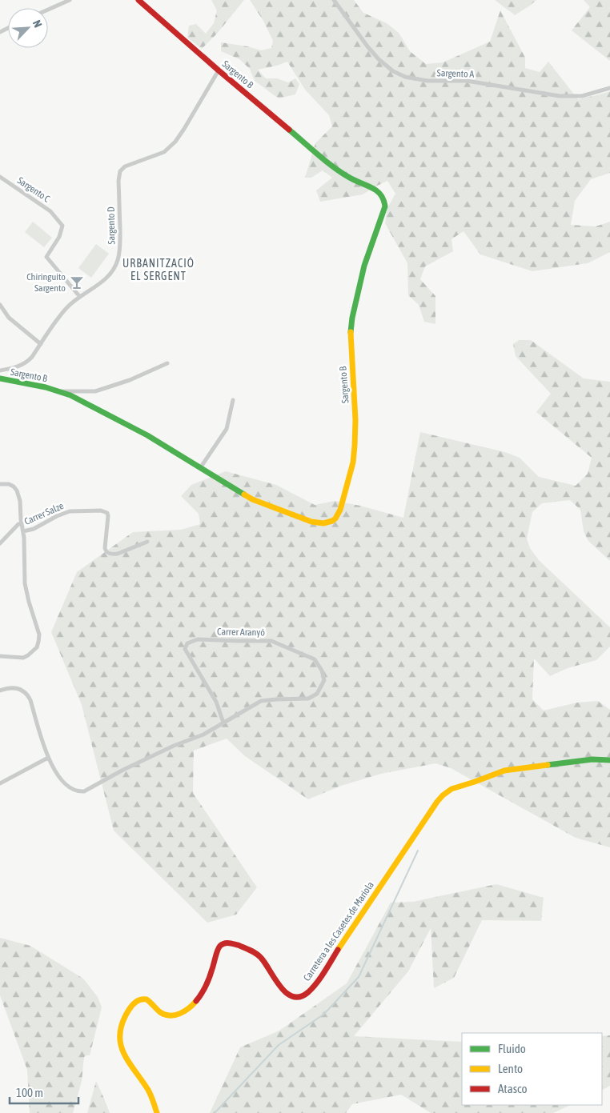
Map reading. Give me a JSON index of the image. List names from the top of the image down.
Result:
{
  "streets": {
    "street": [
      "Sargento A",
      "Sargento B",
      "Sargento C",
      "Sargento D",
      "Carrer Salze",
      "Carrer Aranyó",
      "Carretera a les Casetes de Mariola"
    ]
  },
  "crossings": [
    ["Sargento B", "Sargento D"],
    ["Sargento C", "Sargento D"]
  ],
  "districts": ["URBANITZACIÓ EL SERGENT"],
  "places": {
    "bar": ["Chiringuito Sargento"]
  },
  "legend": ["Fluido", "Lento", "Atasco"],
  "scale_bar": "100 m",
  "north": "top right"
}
